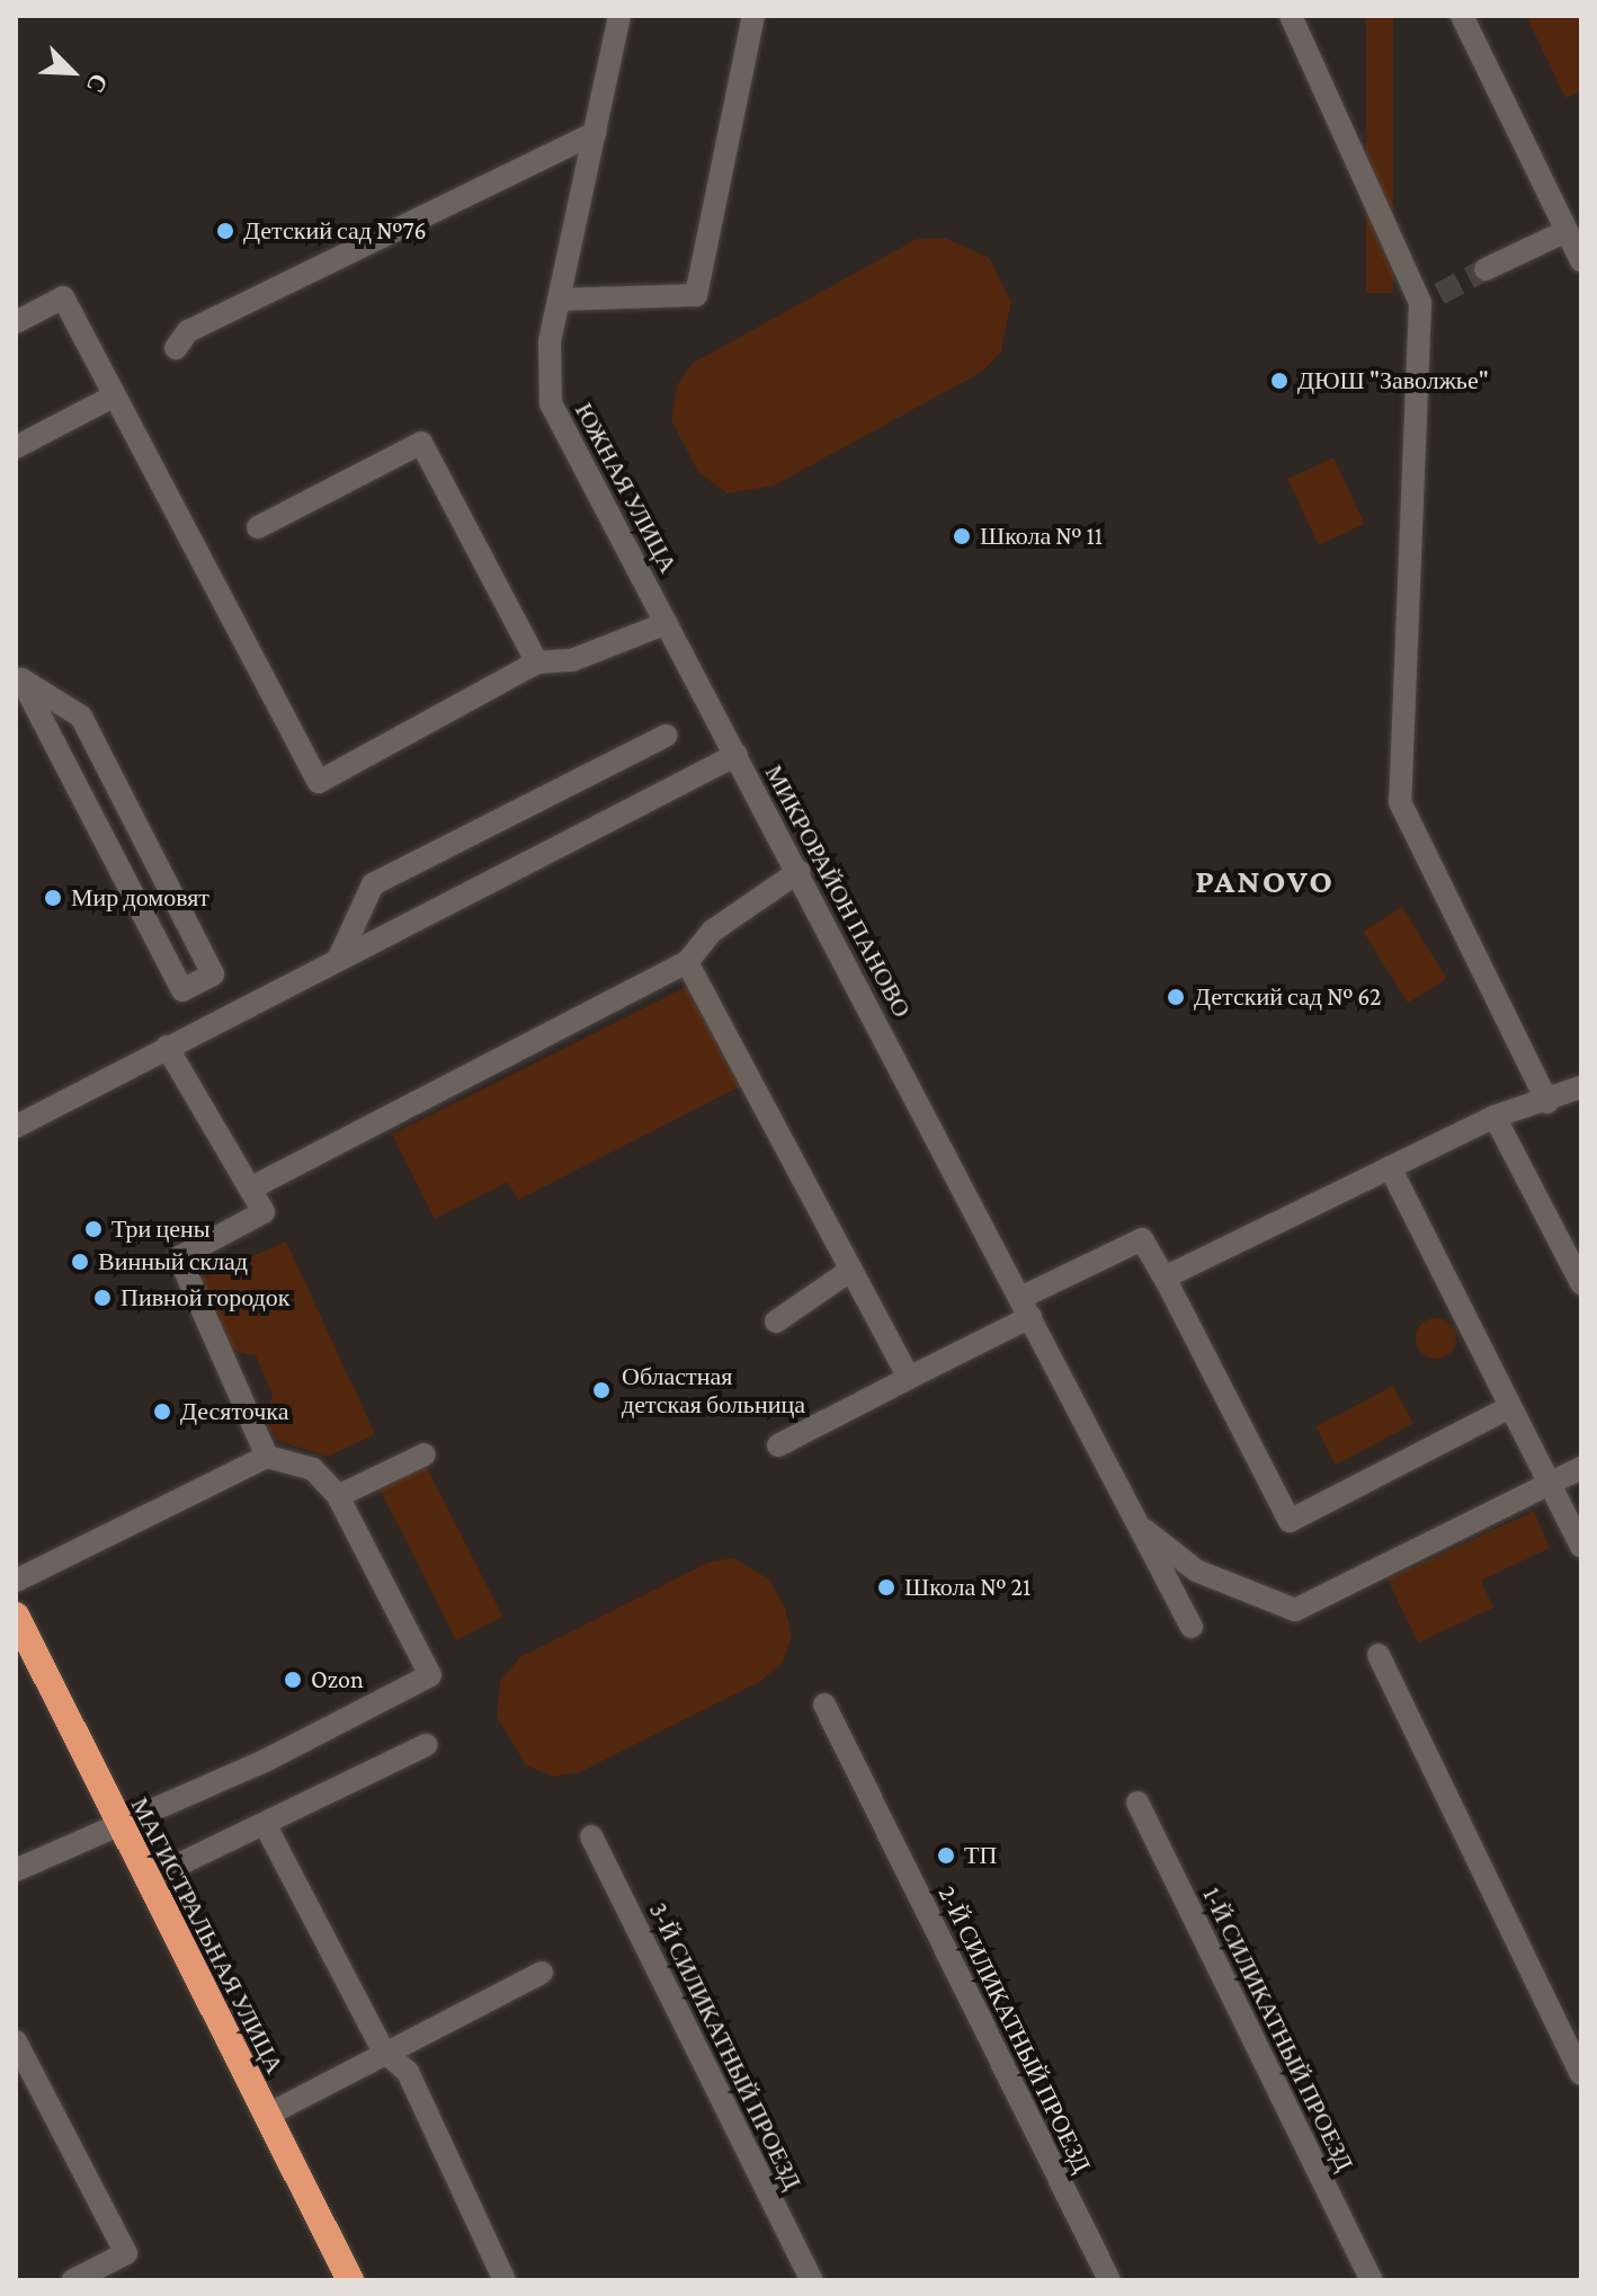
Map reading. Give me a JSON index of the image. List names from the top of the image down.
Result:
{
  "streets": {
    "highway": ["МАГИСТРАЛЬНАЯ УЛИЦА"],
    "street": [
      "ЮЖНАЯ УЛИЦА",
      "МИКРОРАЙОН ПАНОВО",
      "2-Й СИЛИКАТНЫЙ ПРОЕЗД",
      "1-Й СИЛИКАТНЫЙ ПРОЕЗД",
      "3-Й СИЛИКАТНЫЙ ПРОЕЗД"
    ]
  },
  "crossings": [
    ["ЮЖНАЯ УЛИЦА", "МИКРОРАЙОН ПАНОВО"]
  ],
  "districts": ["PANOVO"],
  "places": [
    "Детский сад №76",
    "ДЮШ \"Заволжье\"",
    "Школа № 11",
    "Мир домовят",
    "Детский сад № 62",
    "Три цены",
    "Винный склад",
    "Пивной городок",
    "Областная детская больница",
    "Десяточка",
    "Школа № 21",
    "Ozon",
    "ТП"
  ],
  "north": "bottom right"
}
